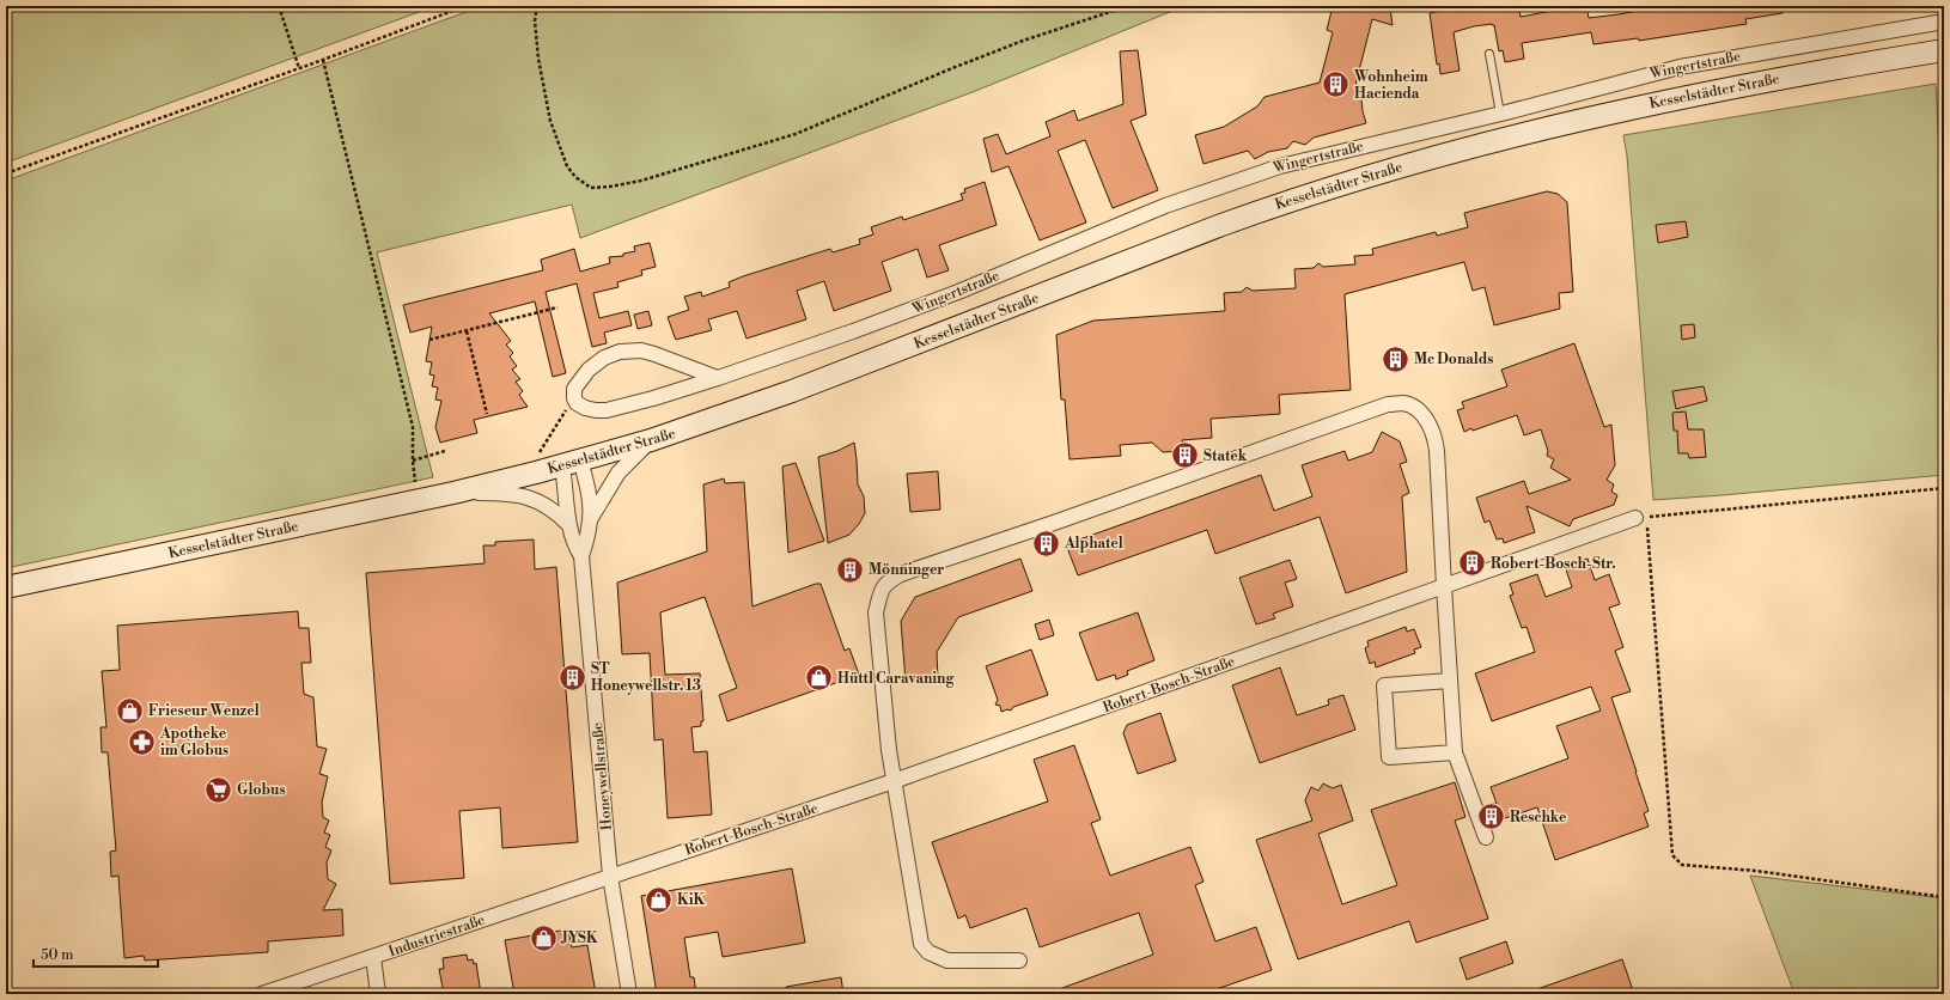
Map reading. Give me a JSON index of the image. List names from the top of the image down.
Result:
{
  "streets": {
    "main road": ["Kesselstädter Straße"],
    "street": [
      "Wingertstraße",
      "Robert-Bosch-Straße",
      "Honeywellstraße",
      "Industriestraße"
    ]
  },
  "crossings": [
    ["Kesselstädter Straße", "Honeywellstraße"],
    ["Robert-Bosch-Straße", "Honeywellstraße"],
    ["Robert-Bosch-Straße", "Industriestraße"],
    ["Honeywellstraße", "Industriestraße"]
  ],
  "places": {
    "building": [
      "Wohnheim Hacienda",
      "Mc Donalds",
      "Statek",
      "Alphatel",
      "Robert-Bosch-Str.",
      "Mönninger",
      "ST Honeywellstr. 13",
      "Reschke"
    ],
    "shop": [
      "Hüttl Caravaning",
      "Frieseur Wenzel",
      "KiK",
      "JYSK"
    ],
    "pharmacy": ["Apotheke im Globus"],
    "supermarket": ["Globus"]
  },
  "scale_bar": "50 m"
}
